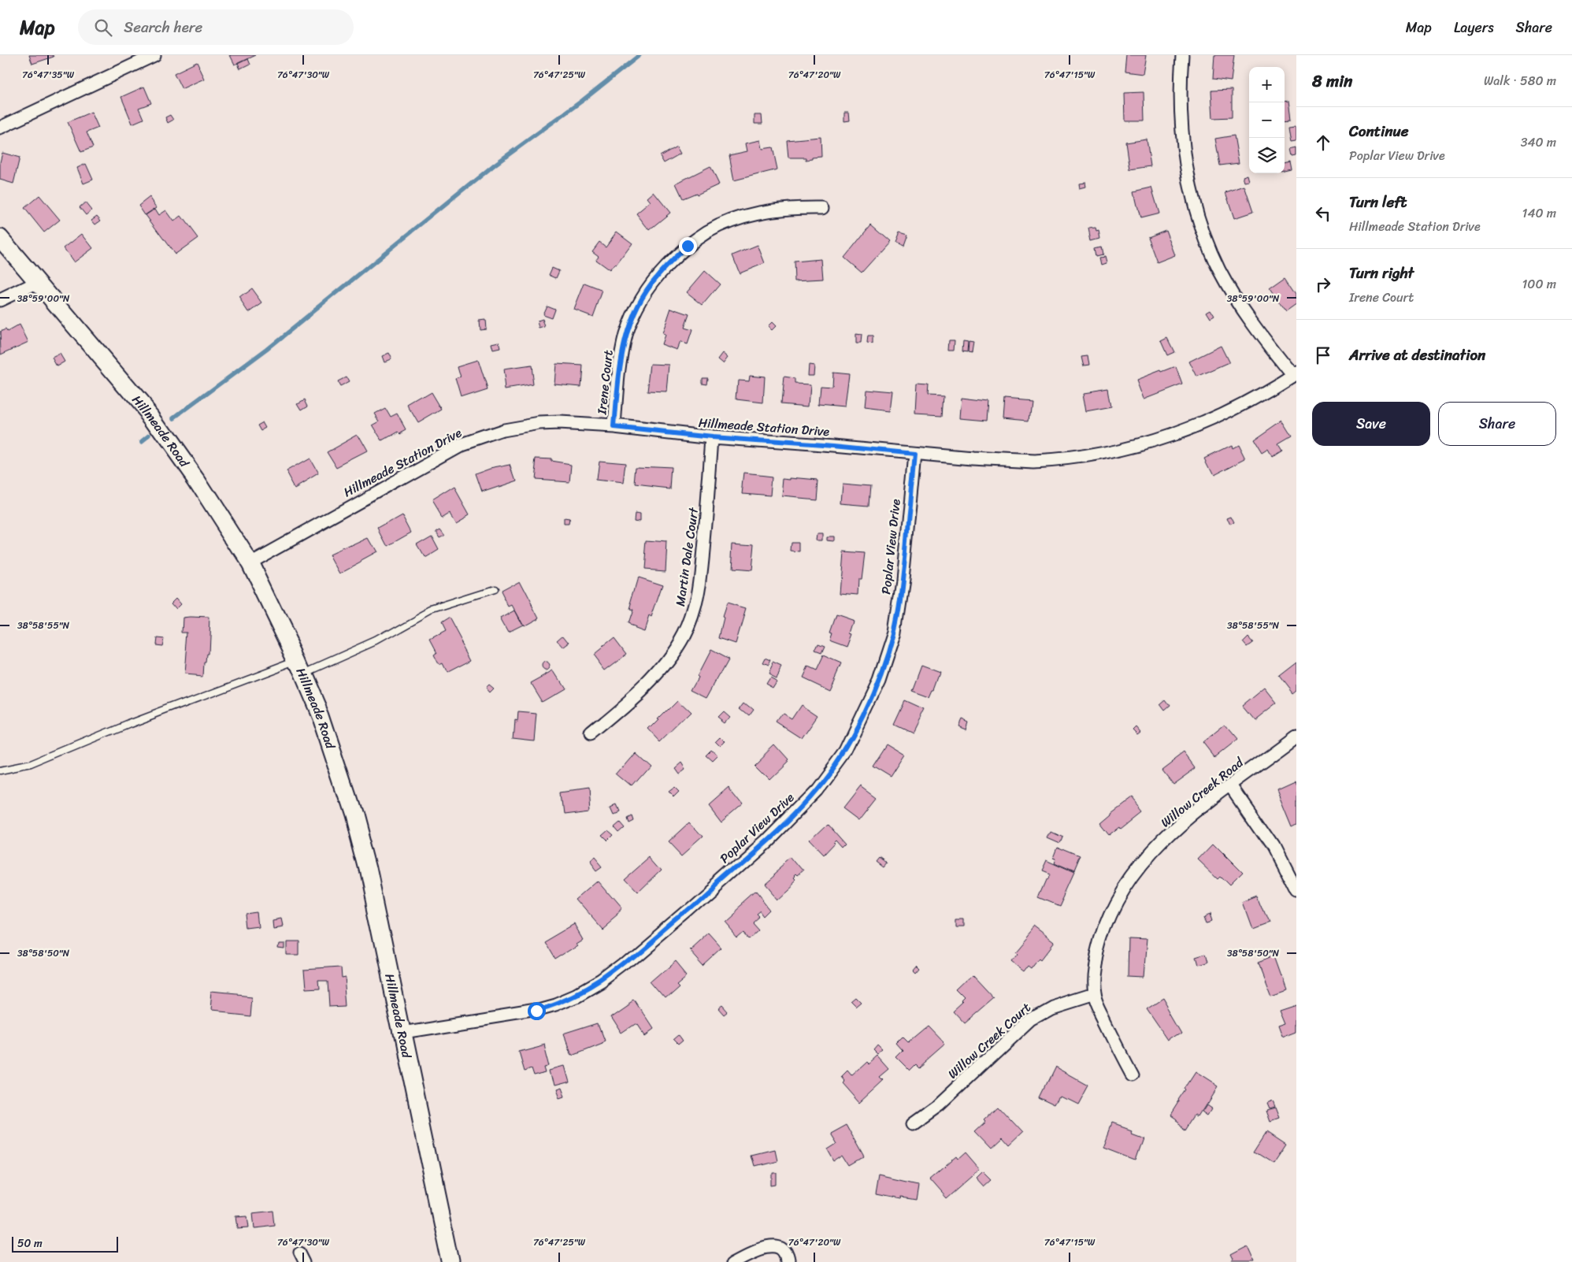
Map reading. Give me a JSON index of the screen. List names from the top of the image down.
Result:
{
  "streets": {
    "street": [
      "Irene Court",
      "Hillmeade Station Drive",
      "Hillmeade Road",
      "Poplar View Drive",
      "Martin Dale Court",
      "Willow Creek Road",
      "Willow Creek Court"
    ]
  },
  "crossings": [
    ["Irene Court", "Hillmeade Station Drive"],
    ["Hillmeade Station Drive", "Hillmeade Road"],
    ["Hillmeade Station Drive", "Poplar View Drive"],
    ["Hillmeade Station Drive", "Martin Dale Court"],
    ["Hillmeade Road", "Poplar View Drive"],
    ["Willow Creek Road", "Willow Creek Court"]
  ],
  "scale_bar": "50 m",
  "page": {
    "header": "Map",
    "search": "Search here",
    "nav": ["Map", "Layers", "Share"],
    "heading": ["8 min", "Walk · 580 m"],
    "map_buttons": ["+", "−"],
    "list": [
      ["Continue", "Poplar View Drive", "340 m"],
      ["Turn left", "Hillmeade Station Drive", "140 m"],
      ["Turn right", "Irene Court", "100 m"],
      "Arrive at destination"
    ],
    "buttons": ["Save", "Share"],
    "scale": "50 m"
  },
  "coordinates": [
    "76°47'35\"W",
    "76°47'30\"W",
    "76°47'25\"W",
    "76°47'20\"W",
    "76°47'15\"W",
    "38°59'00\"N",
    "38°58'55\"N",
    "38°58'50\"N"
  ]
}
